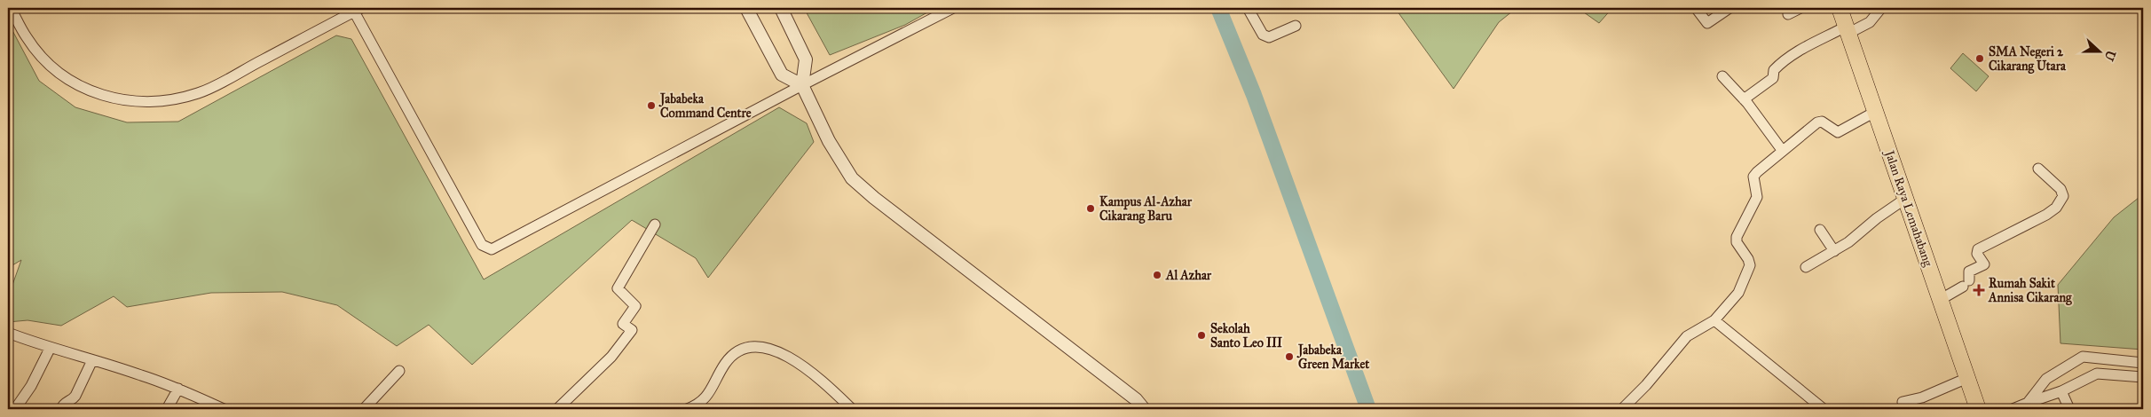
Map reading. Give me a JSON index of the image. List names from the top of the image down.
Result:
{
  "streets": {
    "main road": ["Jalan Raya Lemahabang"]
  },
  "places": {
    "other": [
      "SMA Negeri 2 Cikarang Utara",
      "Jababeka Command Centre",
      "Kampus Al-Azhar Cikarang Baru",
      "Al Azhar",
      "Sekolah Santo Leo III",
      "Jababeka Green Market"
    ],
    "health": ["Rumah Sakit Annisa Cikarang"]
  },
  "north": "right"
}
